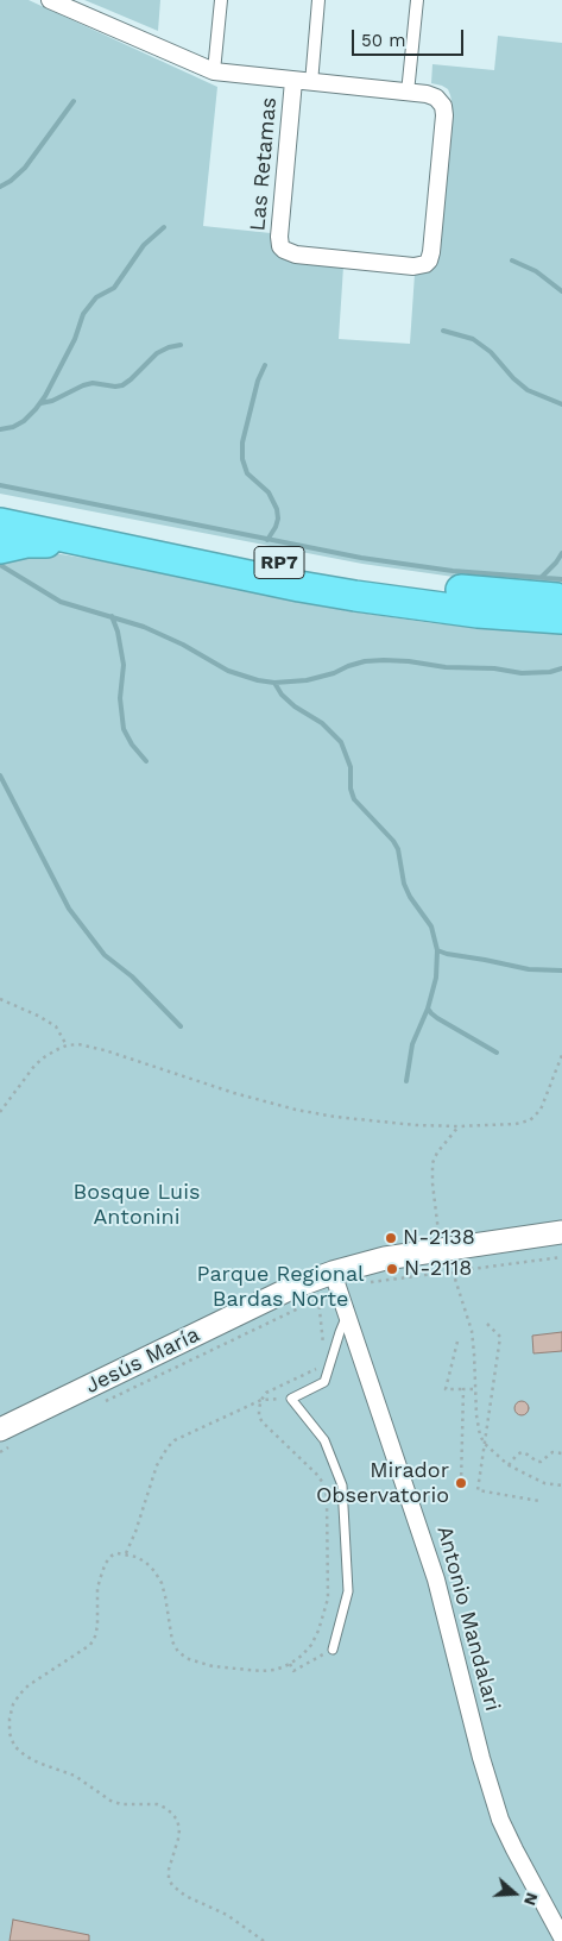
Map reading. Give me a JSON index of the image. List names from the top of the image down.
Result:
{
  "streets": {
    "highway": ["RP7"],
    "main road": ["Jesús María"],
    "street": ["Las Retamas", "Antonio Mandalari"]
  },
  "crossings": [
    ["Jesús María", "Antonio Mandalari"]
  ],
  "parks": ["Bosque Luis Antonini", "Parque Regional Bardas Norte"],
  "places": ["N-2138", "N-2118", "Mirador Observatorio"],
  "scale_bar": "50 m",
  "north": "right"
}
